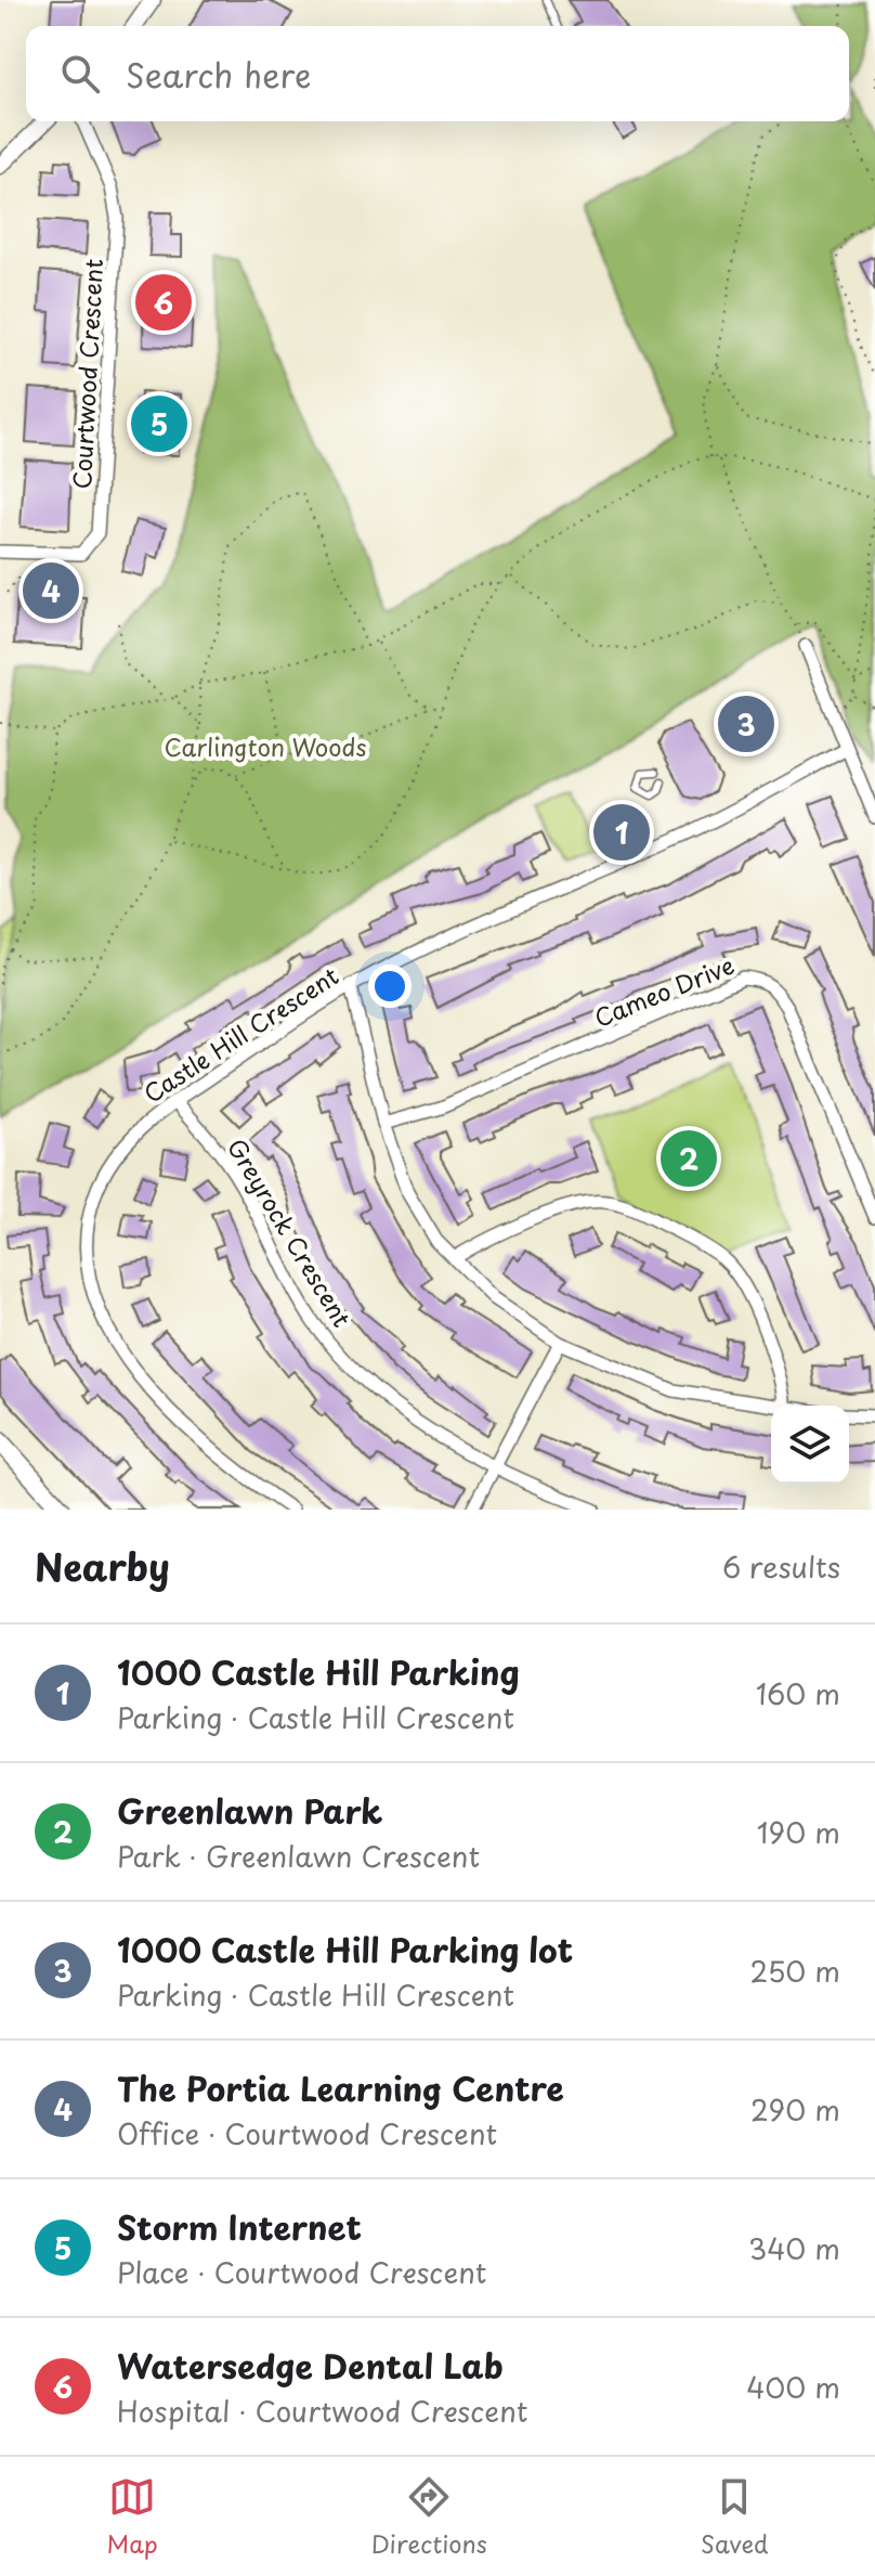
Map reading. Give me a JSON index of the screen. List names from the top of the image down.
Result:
{
  "streets": {
    "street": [
      "Courtwood Crescent",
      "Cameo Drive",
      "Castle Hill Crescent",
      "Greyrock Crescent"
    ]
  },
  "crossings": [
    ["Castle Hill Crescent", "Greyrock Crescent"]
  ],
  "parks": ["Carlington Woods"],
  "page": {
    "search": "Search here",
    "pins": [
      "6",
      "5",
      "4",
      "3",
      "1",
      "2"
    ],
    "heading": ["Nearby", "6 results"],
    "list": [
      {
        "mark": "1",
        "name": "1000 Castle Hill Parking",
        "note": "Parking · Castle Hill Crescent",
        "value": "160 m"
      },
      {
        "mark": "2",
        "name": "Greenlawn Park",
        "note": "Park · Greenlawn Crescent",
        "value": "190 m"
      },
      {
        "mark": "3",
        "name": "1000 Castle Hill Parking lot",
        "note": "Parking · Castle Hill Crescent",
        "value": "250 m"
      },
      {
        "mark": "4",
        "name": "The Portia Learning Centre",
        "note": "Office · Courtwood Crescent",
        "value": "290 m"
      },
      {
        "mark": "5",
        "name": "Storm Internet",
        "note": "Place · Courtwood Crescent",
        "value": "340 m"
      },
      {
        "mark": "6",
        "name": "Watersedge Dental Lab",
        "note": "Hospital · Courtwood Crescent",
        "value": "400 m"
      }
    ],
    "nav": ["Map", "Directions", "Saved"]
  }
}
